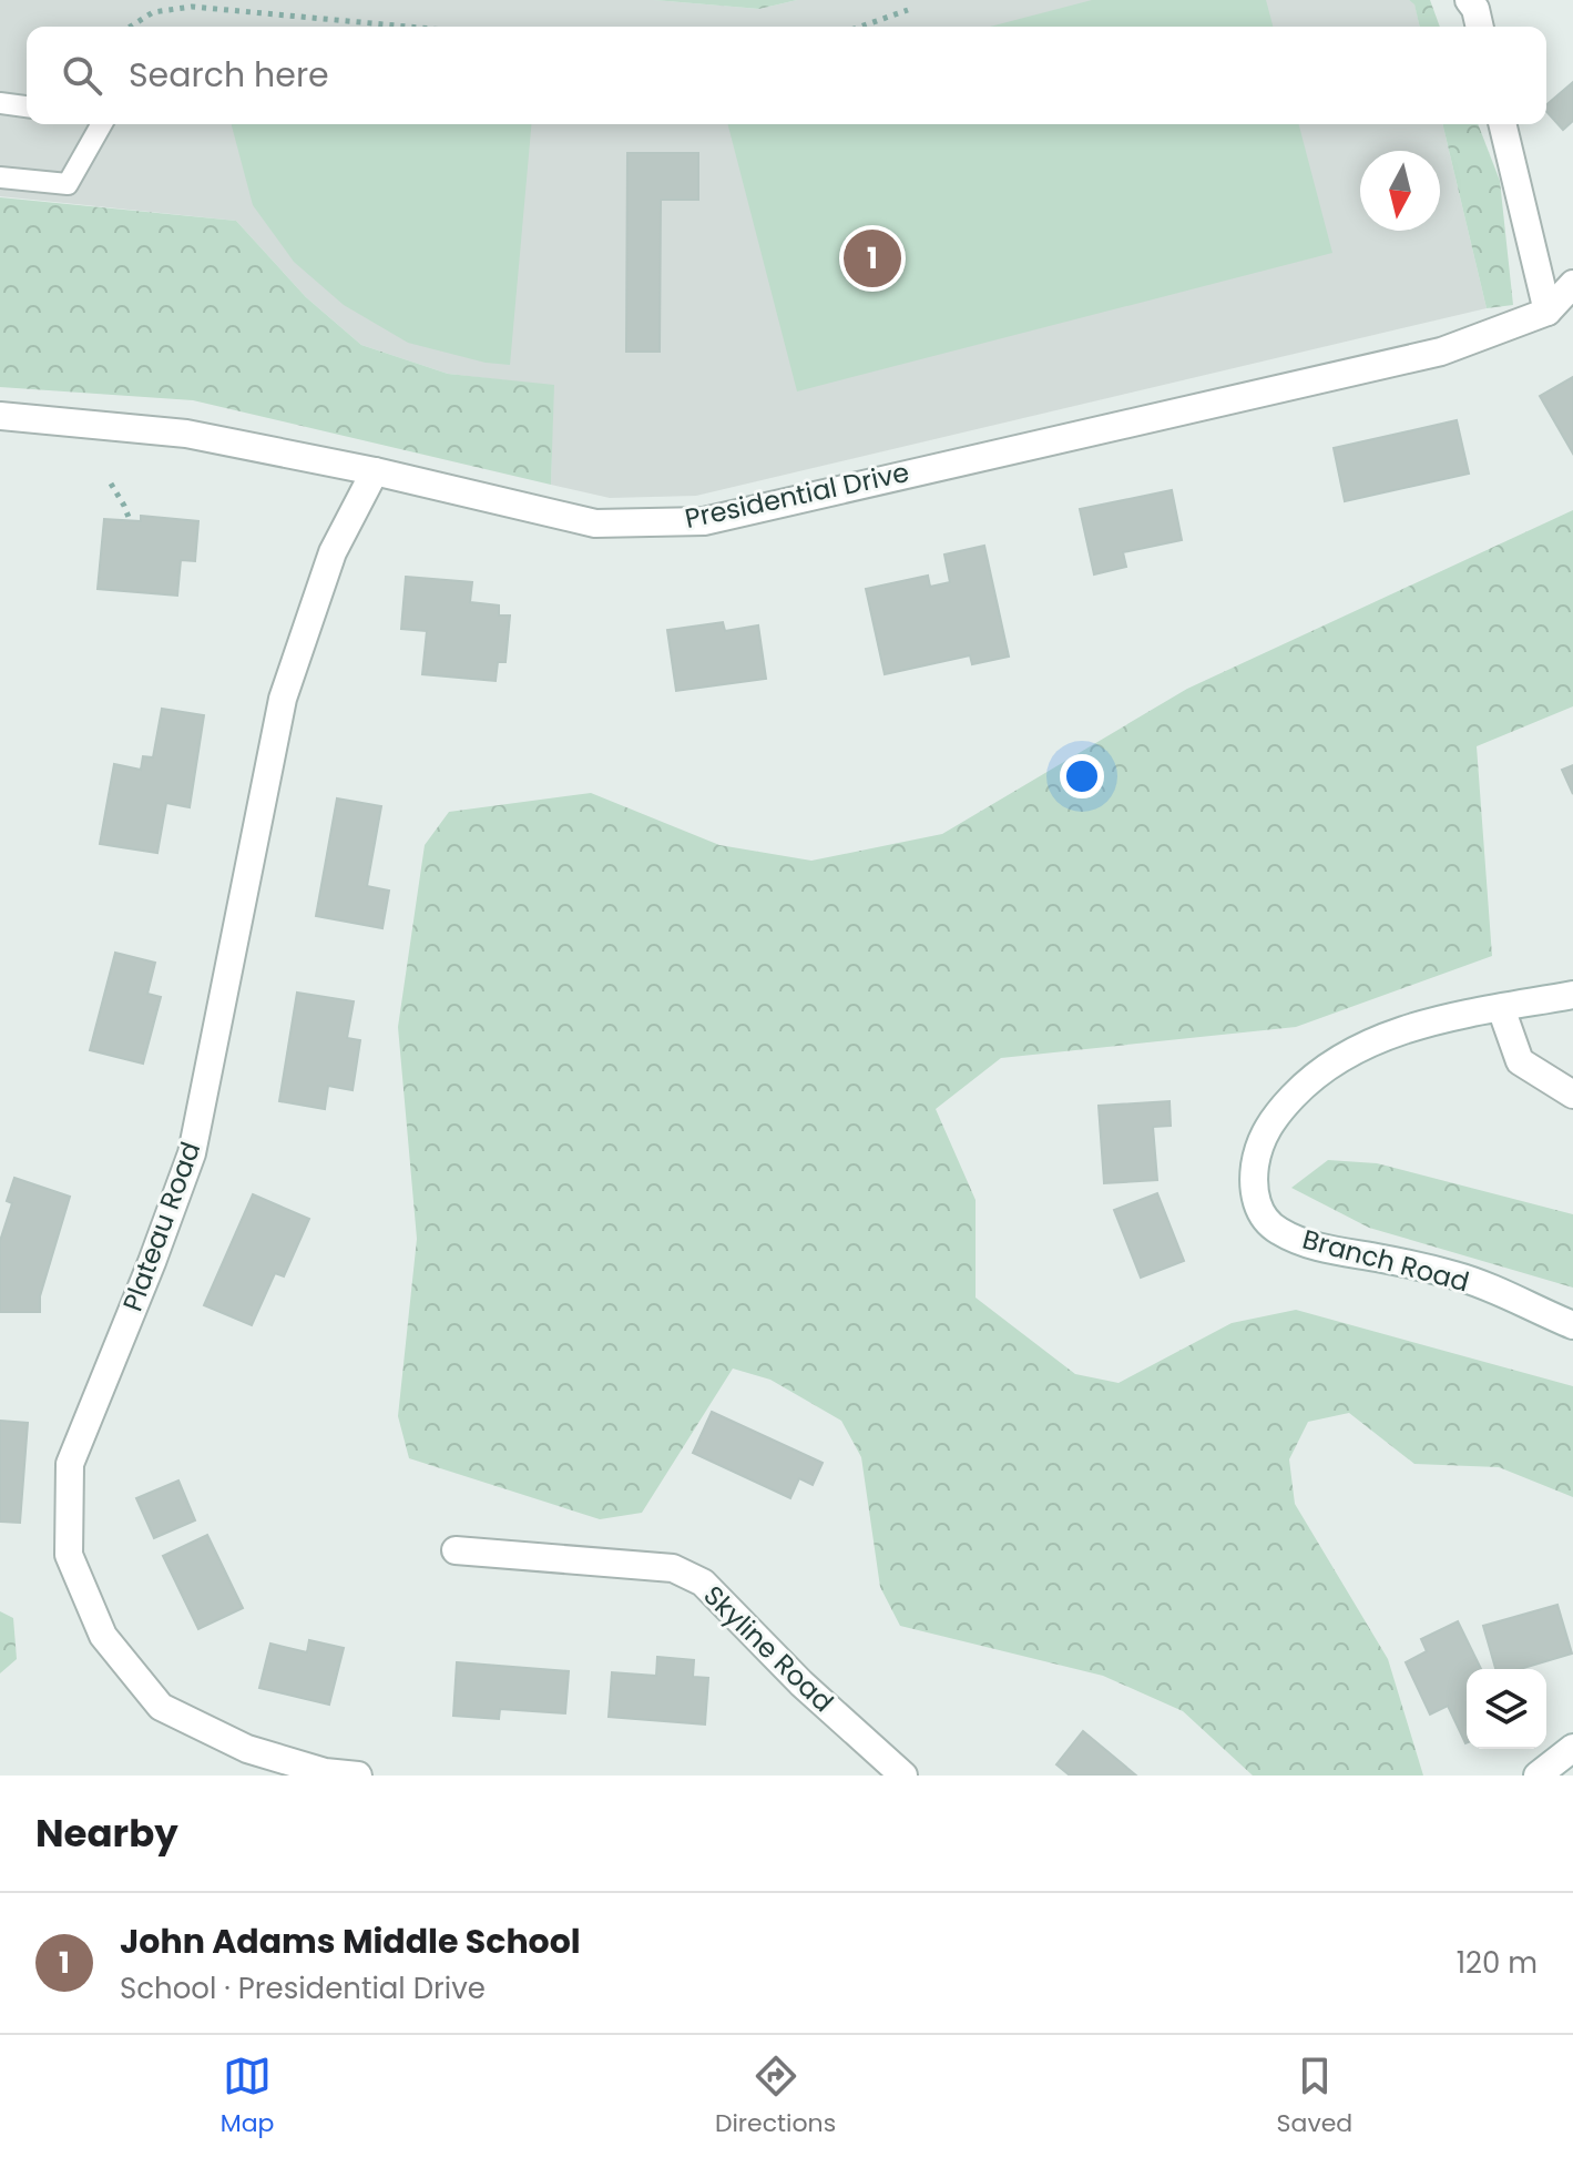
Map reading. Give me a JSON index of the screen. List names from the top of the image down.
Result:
{
  "streets": {
    "street": [
      "Presidential Drive",
      "Plateau Road",
      "Branch Road",
      "Skyline Road"
    ]
  },
  "crossings": [
    ["Presidential Drive", "Plateau Road"]
  ],
  "north": "bottom",
  "page": {
    "search": "Search here",
    "pins": "1",
    "heading": "Nearby",
    "list": [
      {
        "mark": "1",
        "name": "John Adams Middle School",
        "note": "School · Presidential Drive",
        "value": "120 m"
      }
    ],
    "nav": ["Map", "Directions", "Saved"]
  }
}
